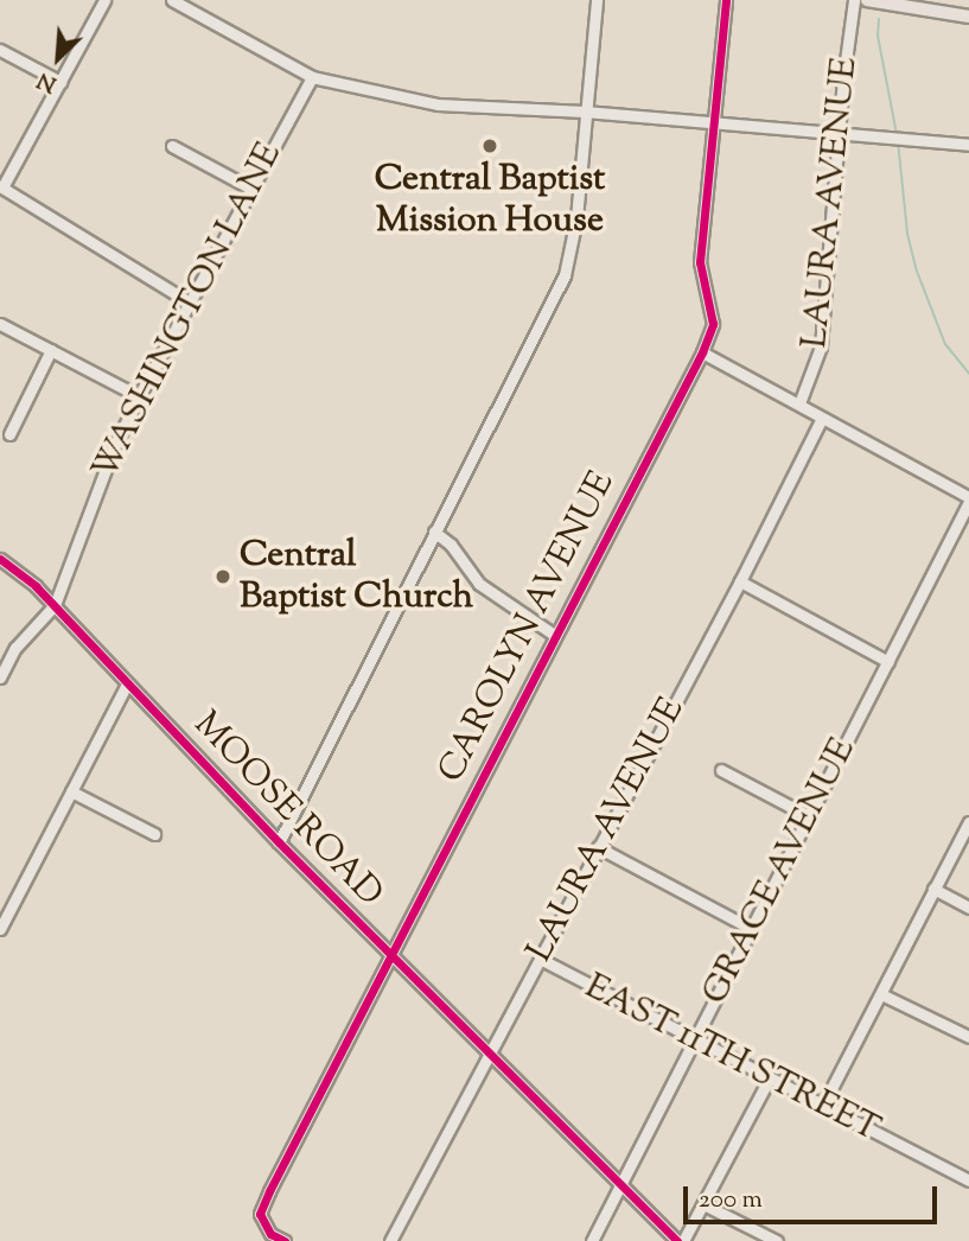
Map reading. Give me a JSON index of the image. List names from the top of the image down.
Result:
{
  "streets": {
    "street": [
      "LAURA AVENUE",
      "WASHINGTON LANE",
      "CAROLYN AVENUE",
      "MOOSE ROAD",
      "GRACE AVENUE",
      "EAST 11TH STREET"
    ]
  },
  "crossings": [
    ["LAURA AVENUE", "MOOSE ROAD"],
    ["LAURA AVENUE", "EAST 11TH STREET"],
    ["WASHINGTON LANE", "MOOSE ROAD"],
    ["CAROLYN AVENUE", "MOOSE ROAD"],
    ["MOOSE ROAD", "GRACE AVENUE"],
    ["GRACE AVENUE", "EAST 11TH STREET"]
  ],
  "places": ["Central Baptist Mission House", "Central Baptist Church"],
  "scale_bar": "200 m",
  "north": "bottom left"
}
